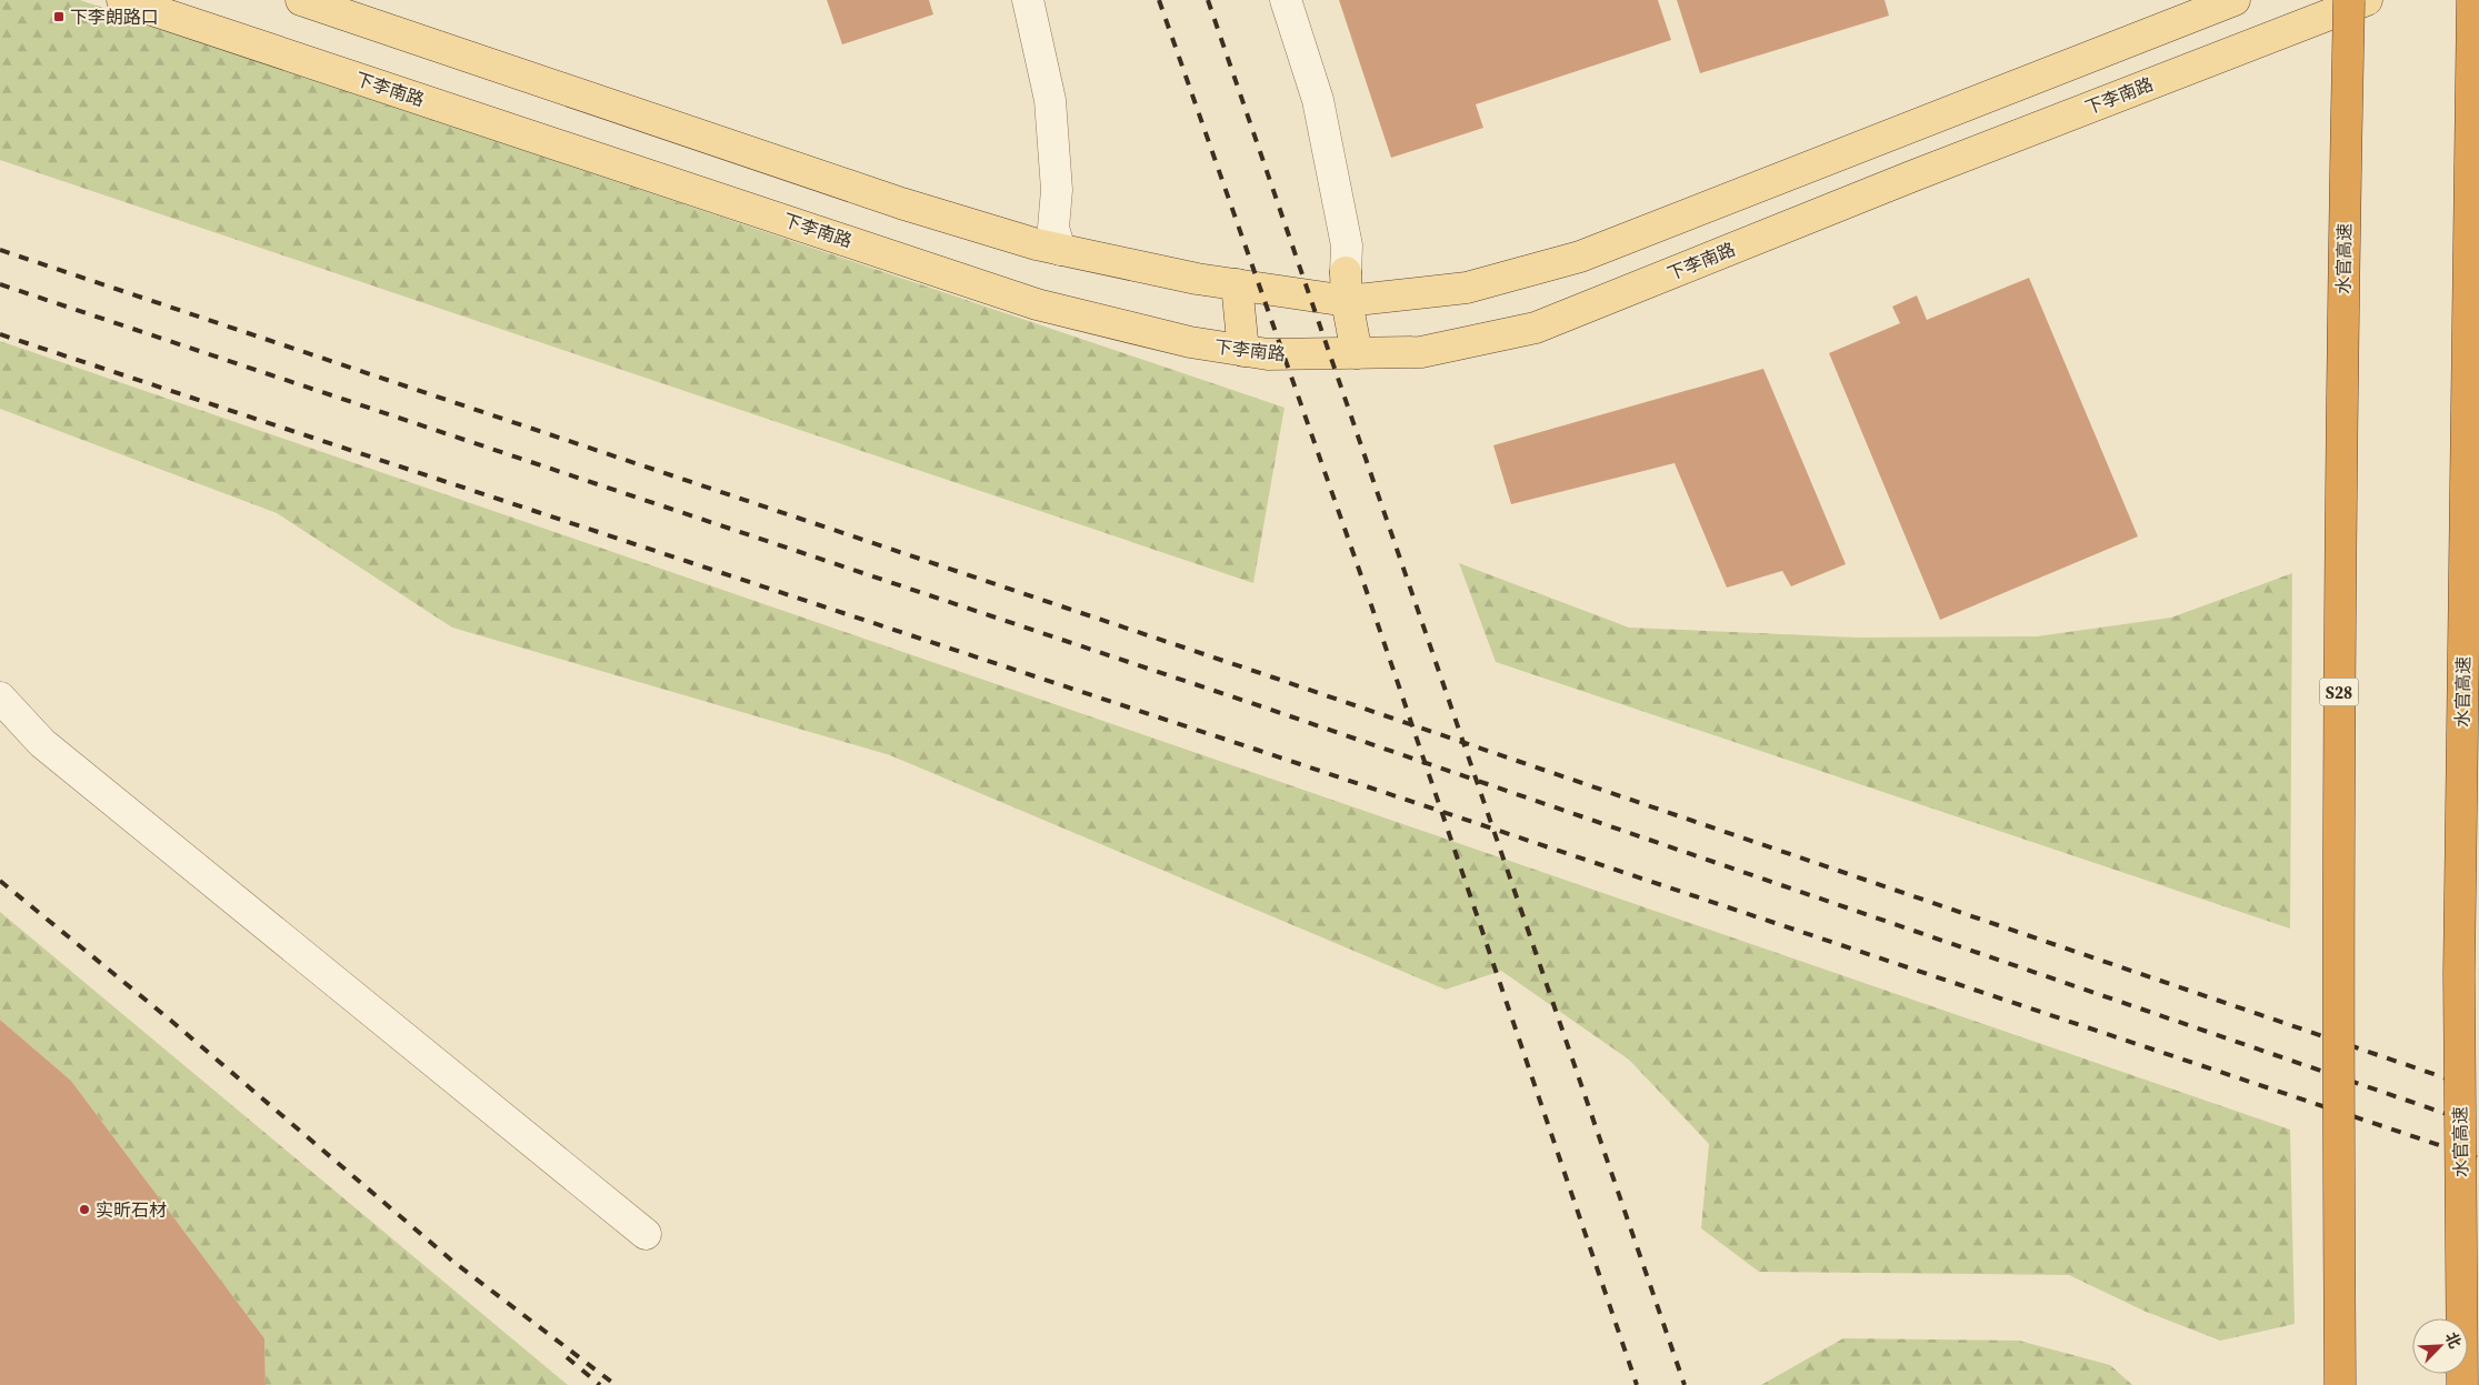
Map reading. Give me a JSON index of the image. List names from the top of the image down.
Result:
{
  "streets": {
    "highway": ["水官高速", "S28"],
    "main road": ["下李南路"]
  },
  "places": {
    "transit": ["下李朗路口"],
    "other": ["实昕石材"]
  },
  "north": "top right"
}
